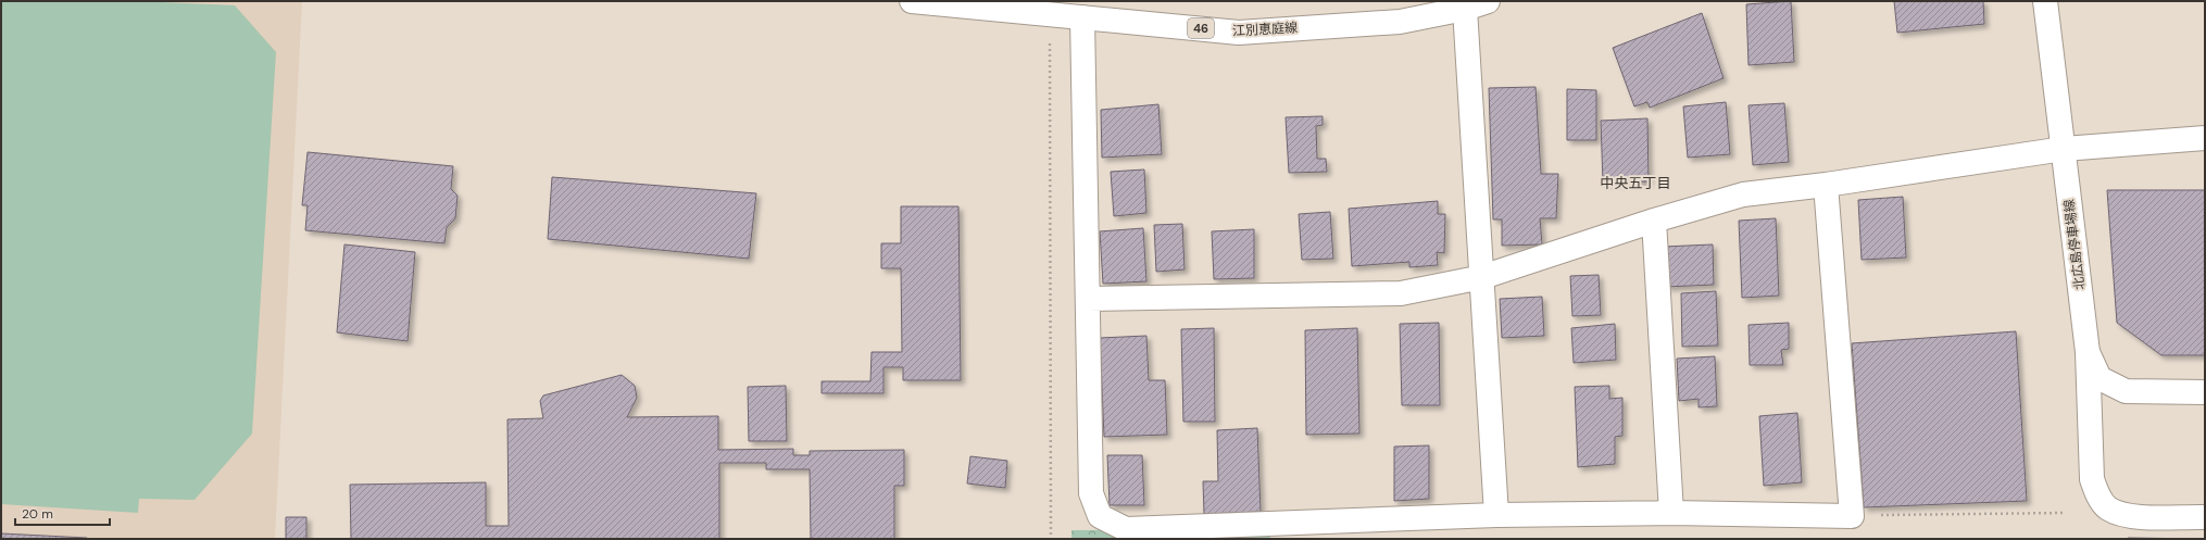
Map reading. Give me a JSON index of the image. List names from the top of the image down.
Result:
{
  "streets": {
    "street": ["46", "江別恵庭線", "北広島停車場線"]
  },
  "districts": ["中央五丁目"],
  "scale_bar": "20 m"
}
